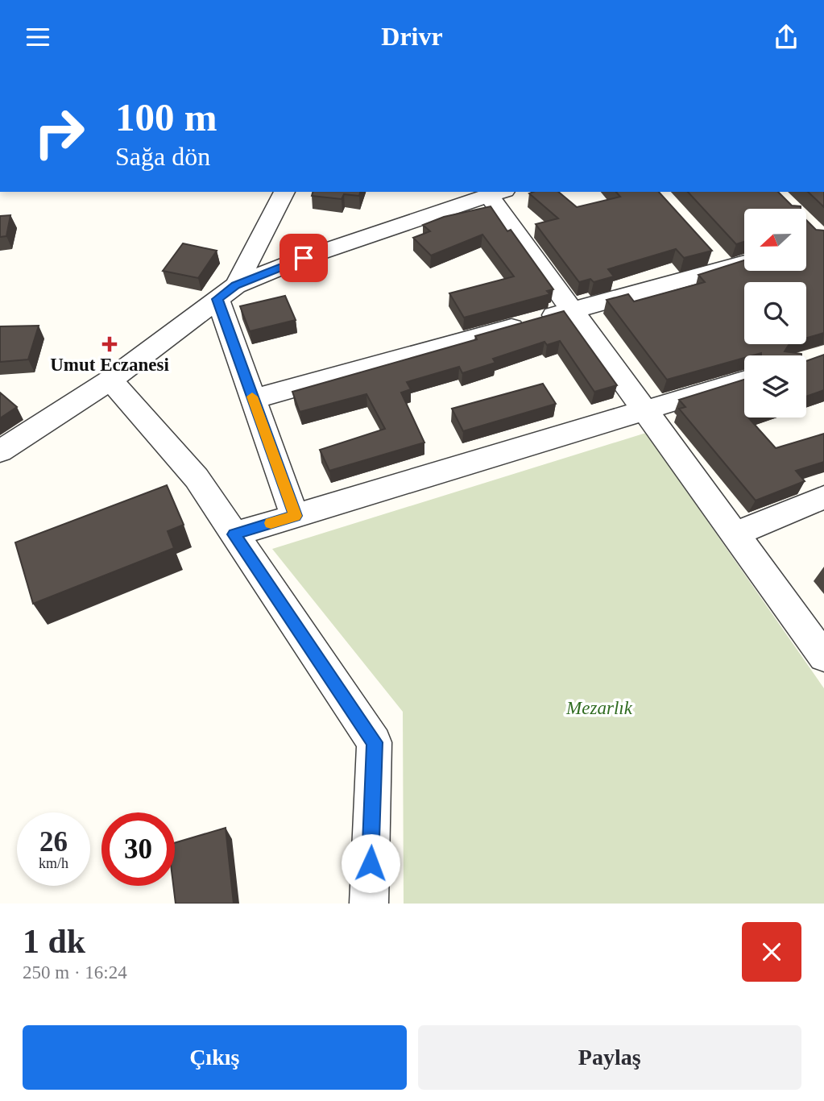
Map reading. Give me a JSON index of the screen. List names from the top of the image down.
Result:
{
  "parks": ["Mezarlık"],
  "places": {
    "health": ["Umut Eczanesi"]
  },
  "north": "left",
  "page": {
    "header": "Drivr",
    "turn": ["100 m", "Sağa dön"],
    "speed": "26 km/h",
    "limit": "30",
    "heading": ["1 dk", "250 m · 16:24"],
    "buttons": ["Çıkış", "Paylaş"]
  }
}
